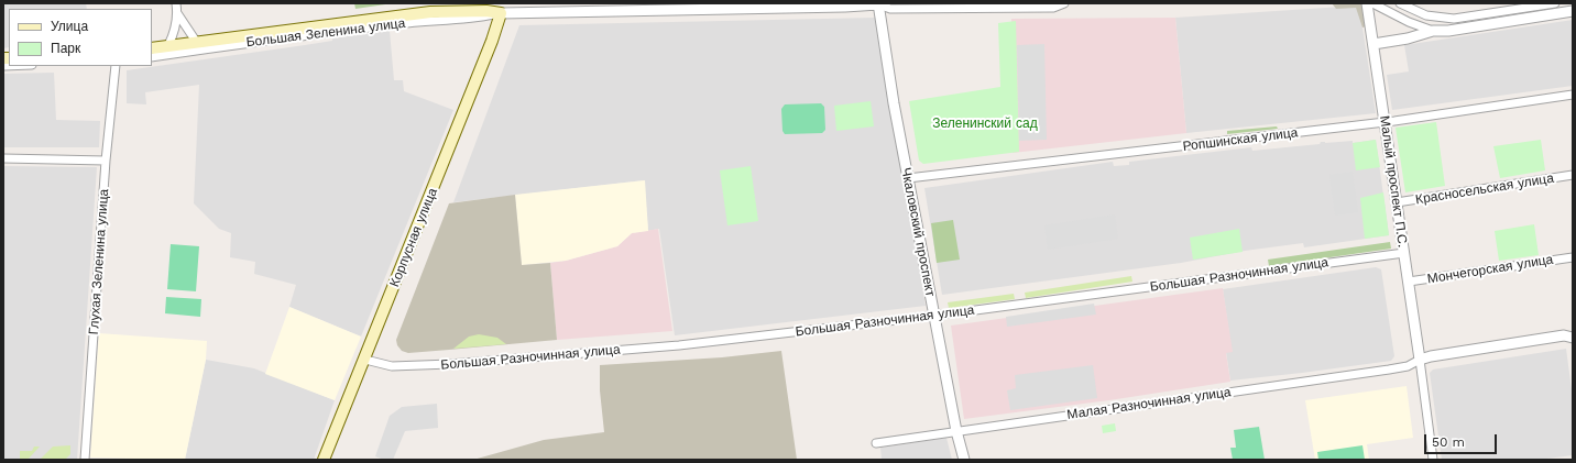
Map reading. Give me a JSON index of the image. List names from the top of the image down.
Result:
{
  "streets": {
    "main road": ["Большая Зеленина улица", "Корпусная улица"],
    "street": [
      "Ропшинская улица",
      "Малый проспект П.С.",
      "Красносельская улица",
      "Чкаловский проспект",
      "Глухая Зеленина улица",
      "Мончегорская улица",
      "Большая Разночинная улица",
      "Малая Разночинная улица"
    ]
  },
  "crossings": [
    ["Большая Зеленина улица", "Чкаловский проспект"],
    ["Большая Зеленина улица", "Корпусная улица"],
    ["Ропшинская улица", "Малый проспект П.С."],
    ["Ропшинская улица", "Чкаловский проспект"],
    ["Малый проспект П.С.", "Красносельская улица"],
    ["Малый проспект П.С.", "Мончегорская улица"],
    ["Малый проспект П.С.", "Большая Разночинная улица"],
    ["Малый проспект П.С.", "Малая Разночинная улица"],
    ["Чкаловский проспект", "Большая Разночинная улица"],
    ["Чкаловский проспект", "Малая Разночинная улица"],
    ["Корпусная улица", "Большая Разночинная улица"]
  ],
  "parks": ["Зеленинский сад"],
  "legend": ["Улица", "Парк"],
  "scale_bar": "50 m"
}
